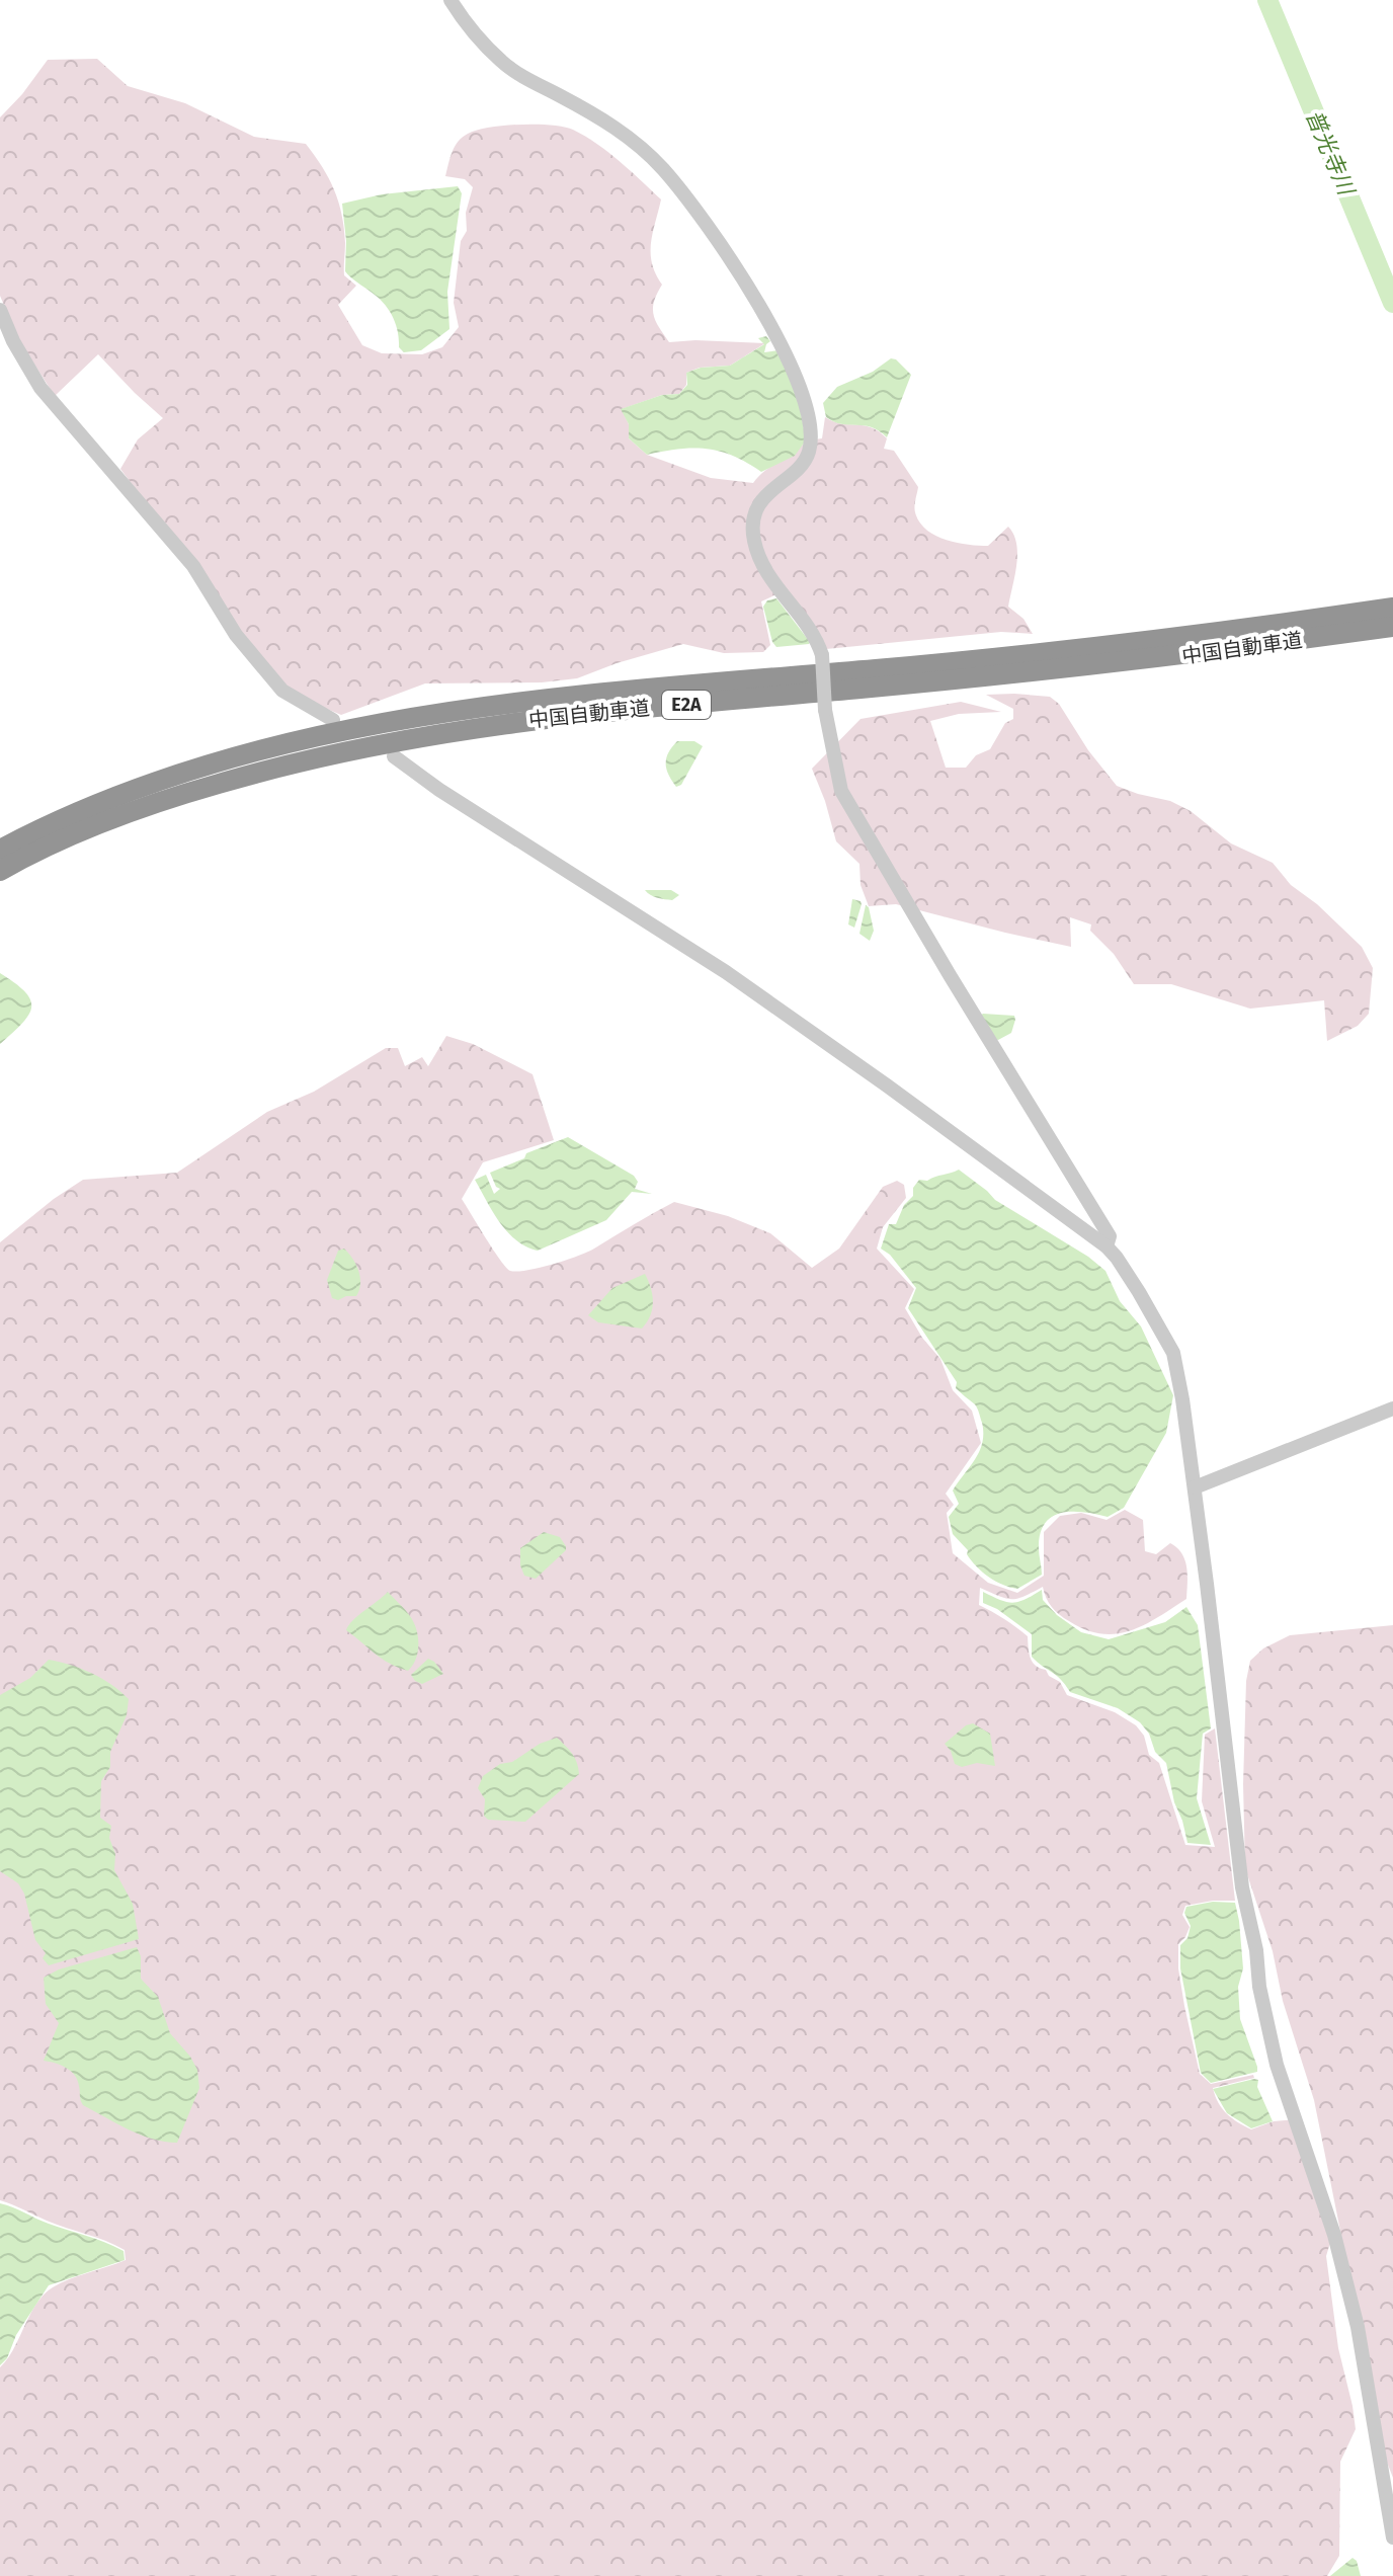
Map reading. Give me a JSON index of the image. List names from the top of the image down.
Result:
{
  "streets": {
    "highway": ["中国自動車道", "E2A"]
  },
  "water": ["普光寺川"]
}
